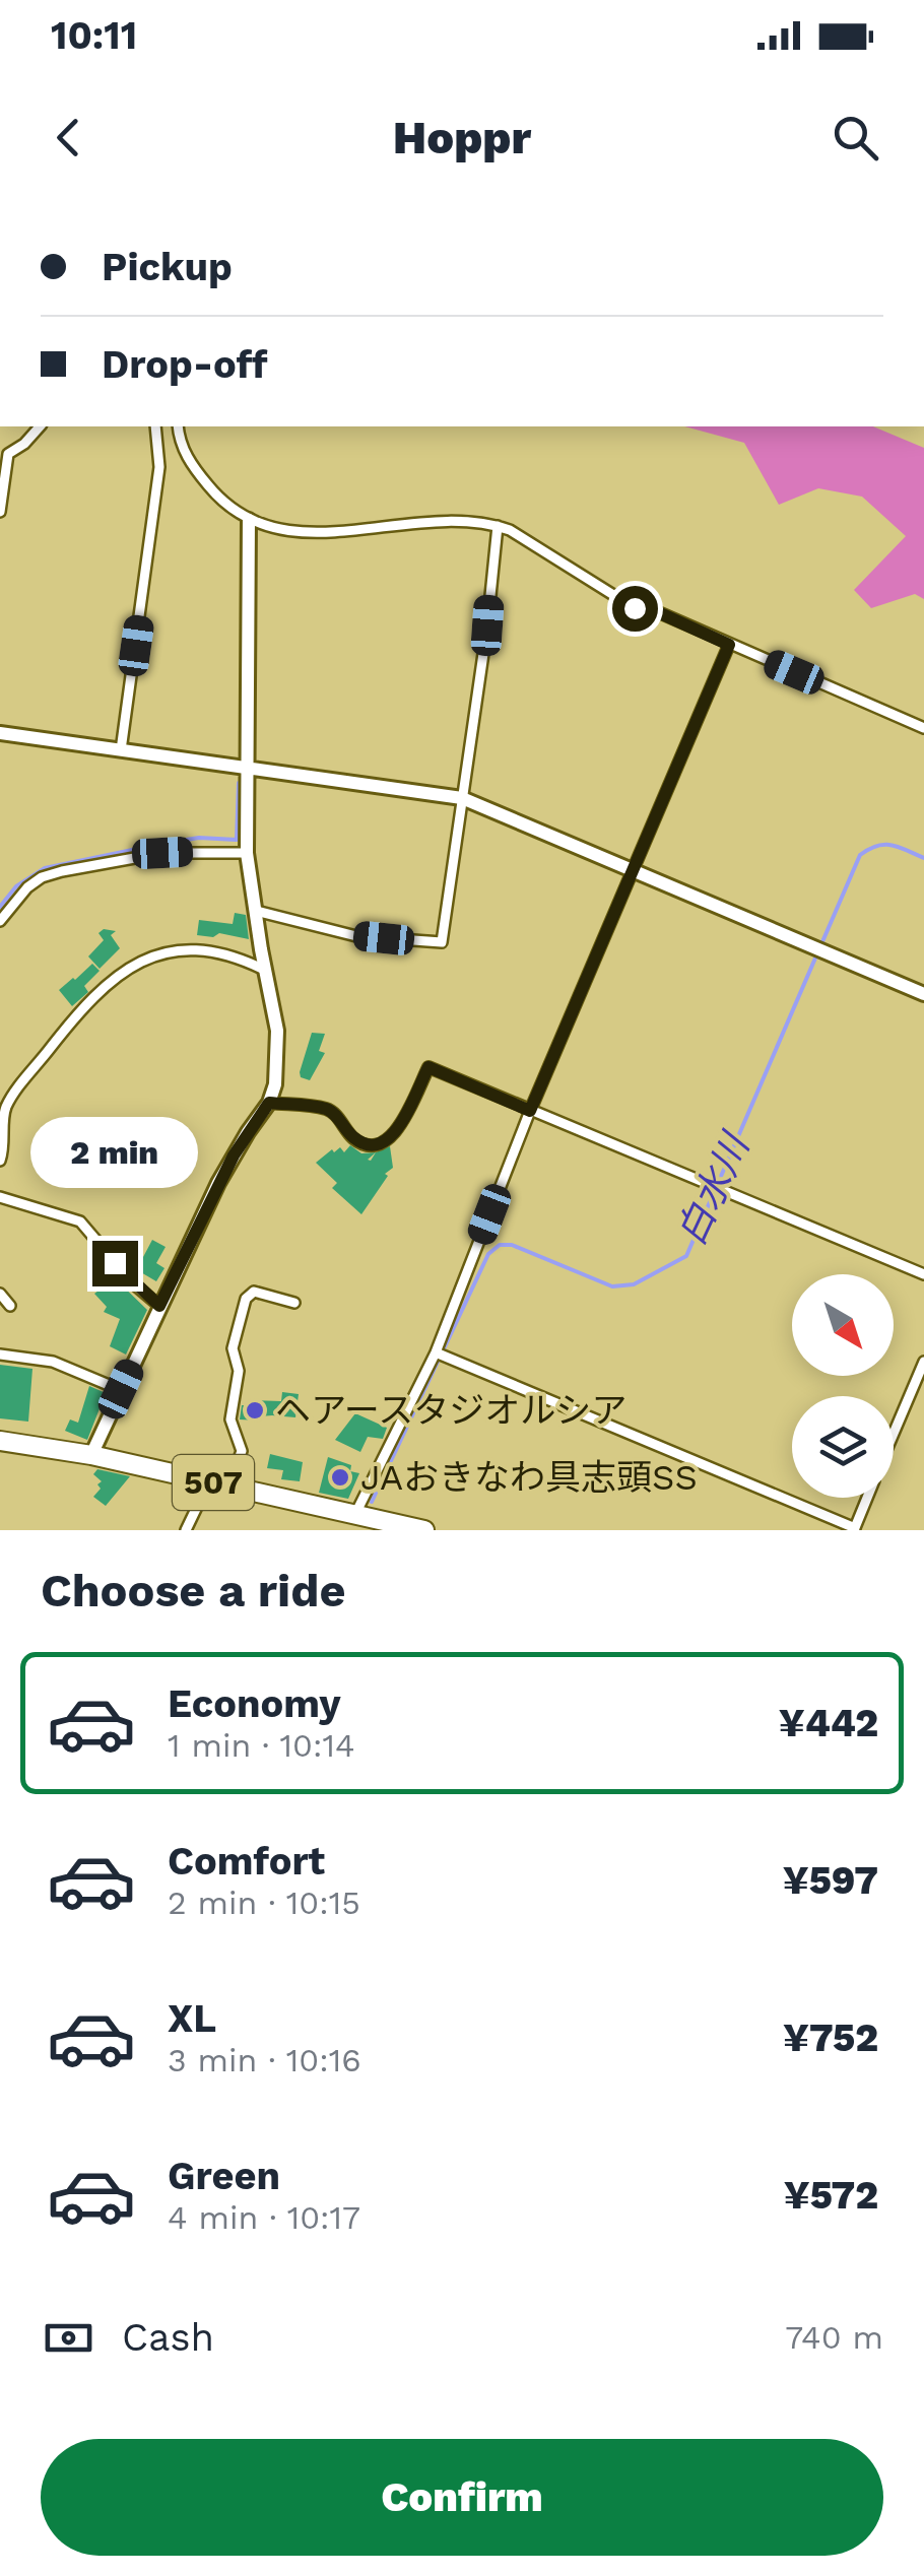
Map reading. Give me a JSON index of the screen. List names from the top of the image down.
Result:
{
  "streets": {
    "highway": ["507"]
  },
  "water": ["白水川"],
  "places": ["ヘアースタジオルシア", "JAおきなわ具志頭SS"],
  "north": "bottom right",
  "page": {
    "status": "10:11",
    "header": "Hoppr",
    "banner": ["Pickup", "Drop-off"],
    "bubble": "2 min",
    "heading": "Choose a ride",
    "list": [
      {
        "name": "Economy",
        "note": "1 min · 10:14",
        "value": "¥442"
      },
      {
        "name": "Comfort",
        "note": "2 min · 10:15",
        "value": "¥597"
      },
      {
        "name": "XL",
        "note": "3 min · 10:16",
        "value": "¥752"
      },
      {
        "name": "Green",
        "note": "4 min · 10:17",
        "value": "¥572"
      }
    ],
    "pay": ["Cash", "740 m"],
    "buttons": "Confirm"
  }
}
